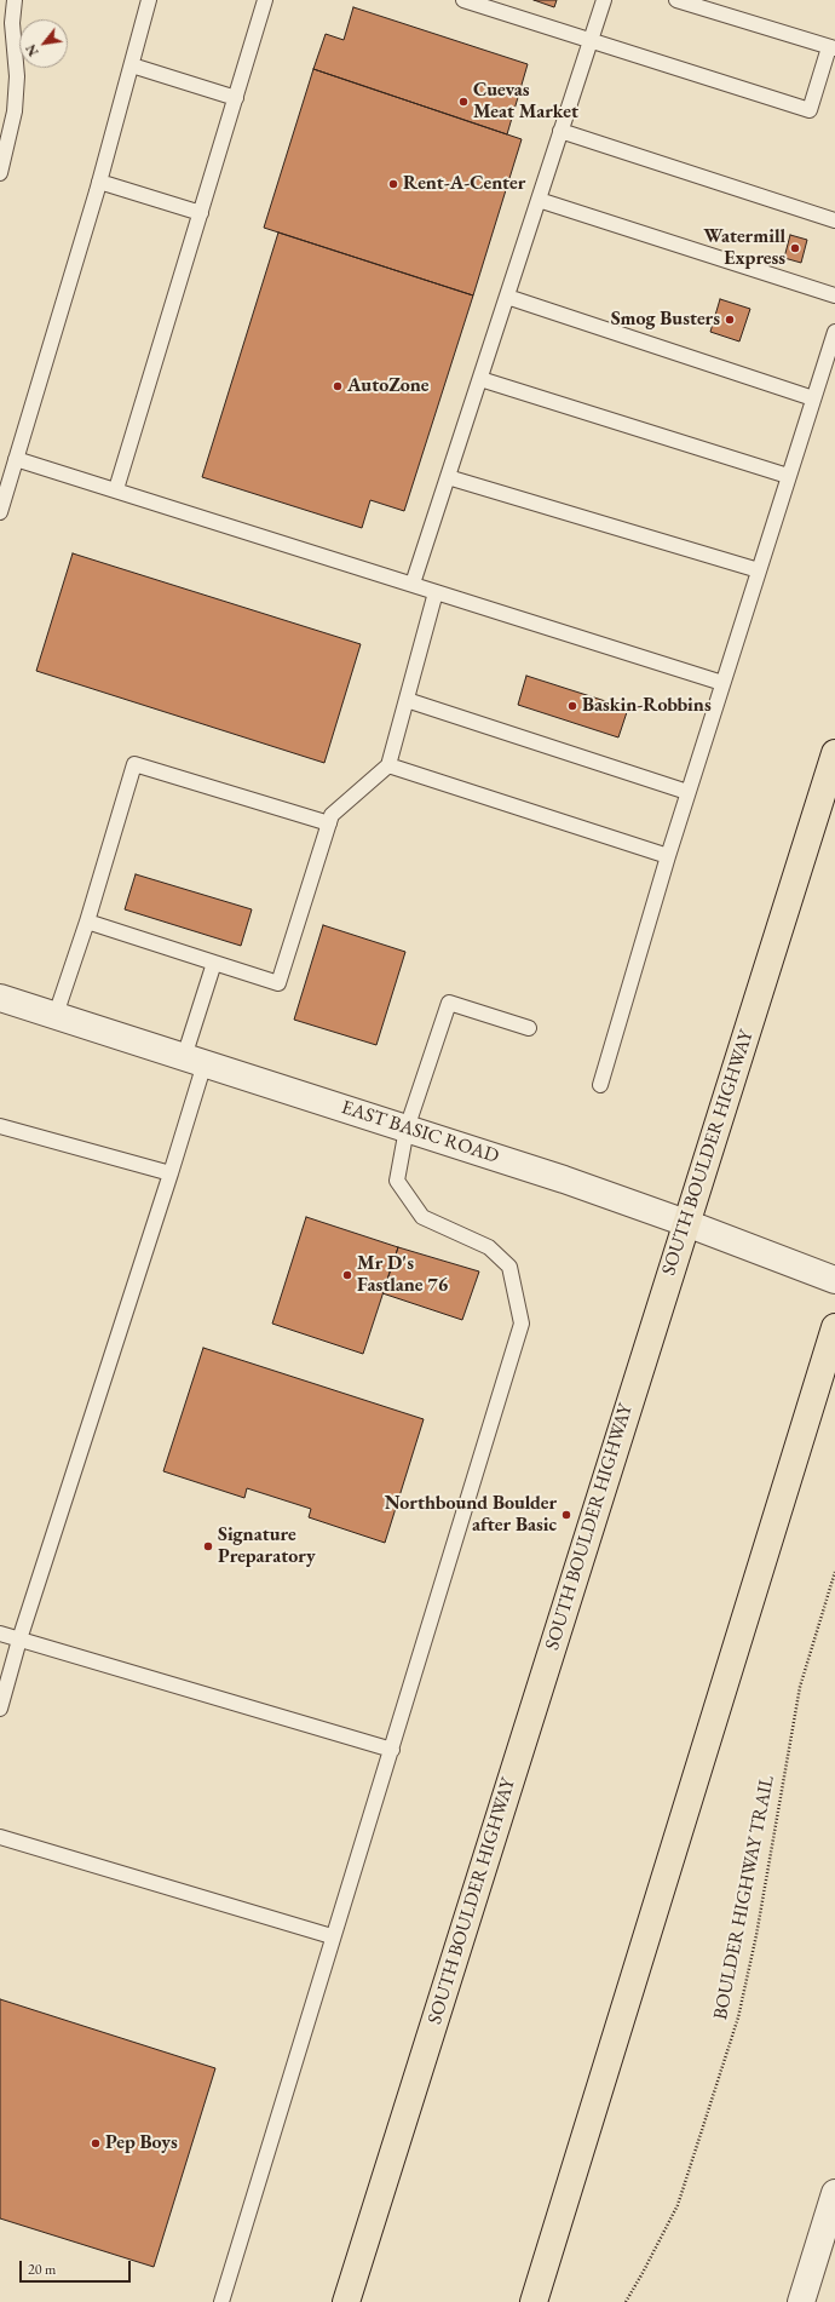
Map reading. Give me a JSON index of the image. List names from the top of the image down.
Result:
{
  "streets": {
    "main road": ["SOUTH BOULDER HIGHWAY"],
    "street": ["EAST BASIC ROAD"],
    "path": ["BOULDER HIGHWAY TRAIL"]
  },
  "crossings": [
    ["EAST BASIC ROAD", "SOUTH BOULDER HIGHWAY"]
  ],
  "places": [
    "Cuevas Meat Market",
    "Rent-A-Center",
    "Watermill Express",
    "Smog Busters",
    "AutoZone",
    "Baskin-Robbins",
    "Mr D's Fastlane 76",
    "Northbound Boulder after Basic",
    "Signature Preparatory",
    "Pep Boys"
  ],
  "scale_bar": "20 m",
  "north": "bottom left"
}
